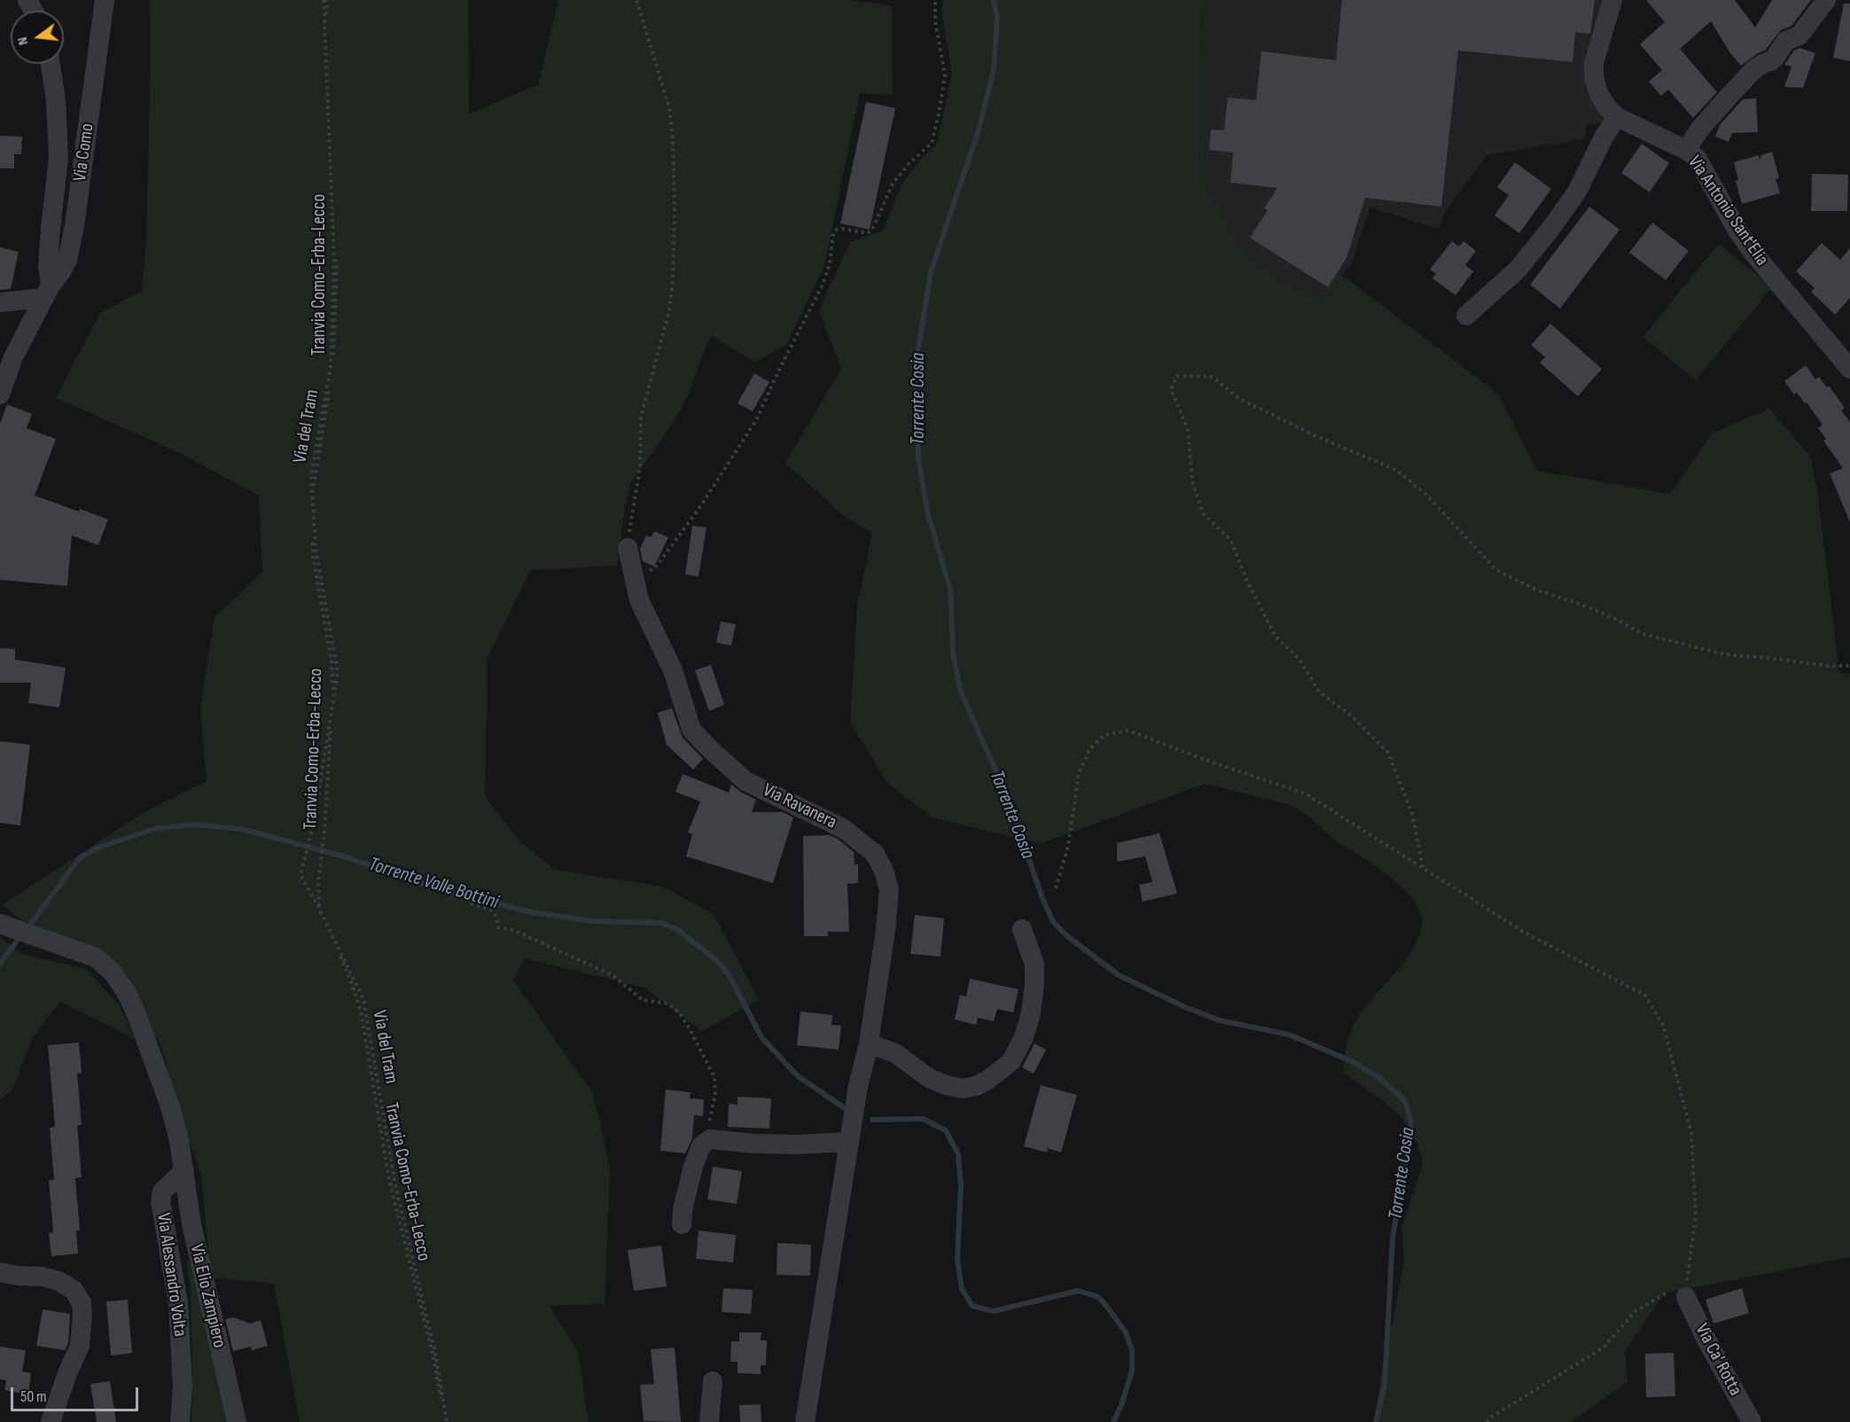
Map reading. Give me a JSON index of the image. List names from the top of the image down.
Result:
{
  "streets": {
    "street": [
      "Via Como",
      "Via Antonio Sant'Elia",
      "Via Ravanera",
      "Via Alessandro Volta",
      "Via Elio Zampiero",
      "Via Ca' Rotta"
    ],
    "path": ["Tranvia Como-Erba-Lecco", "Via del Tram"]
  },
  "crossings": [
    ["Tranvia Como-Erba-Lecco", "Via del Tram"],
    ["Via Alessandro Volta", "Via Elio Zampiero"]
  ],
  "water": ["Torrente Cosia", "Torrente Valle Bottini"],
  "scale_bar": "50 m",
  "north": "left"
}
